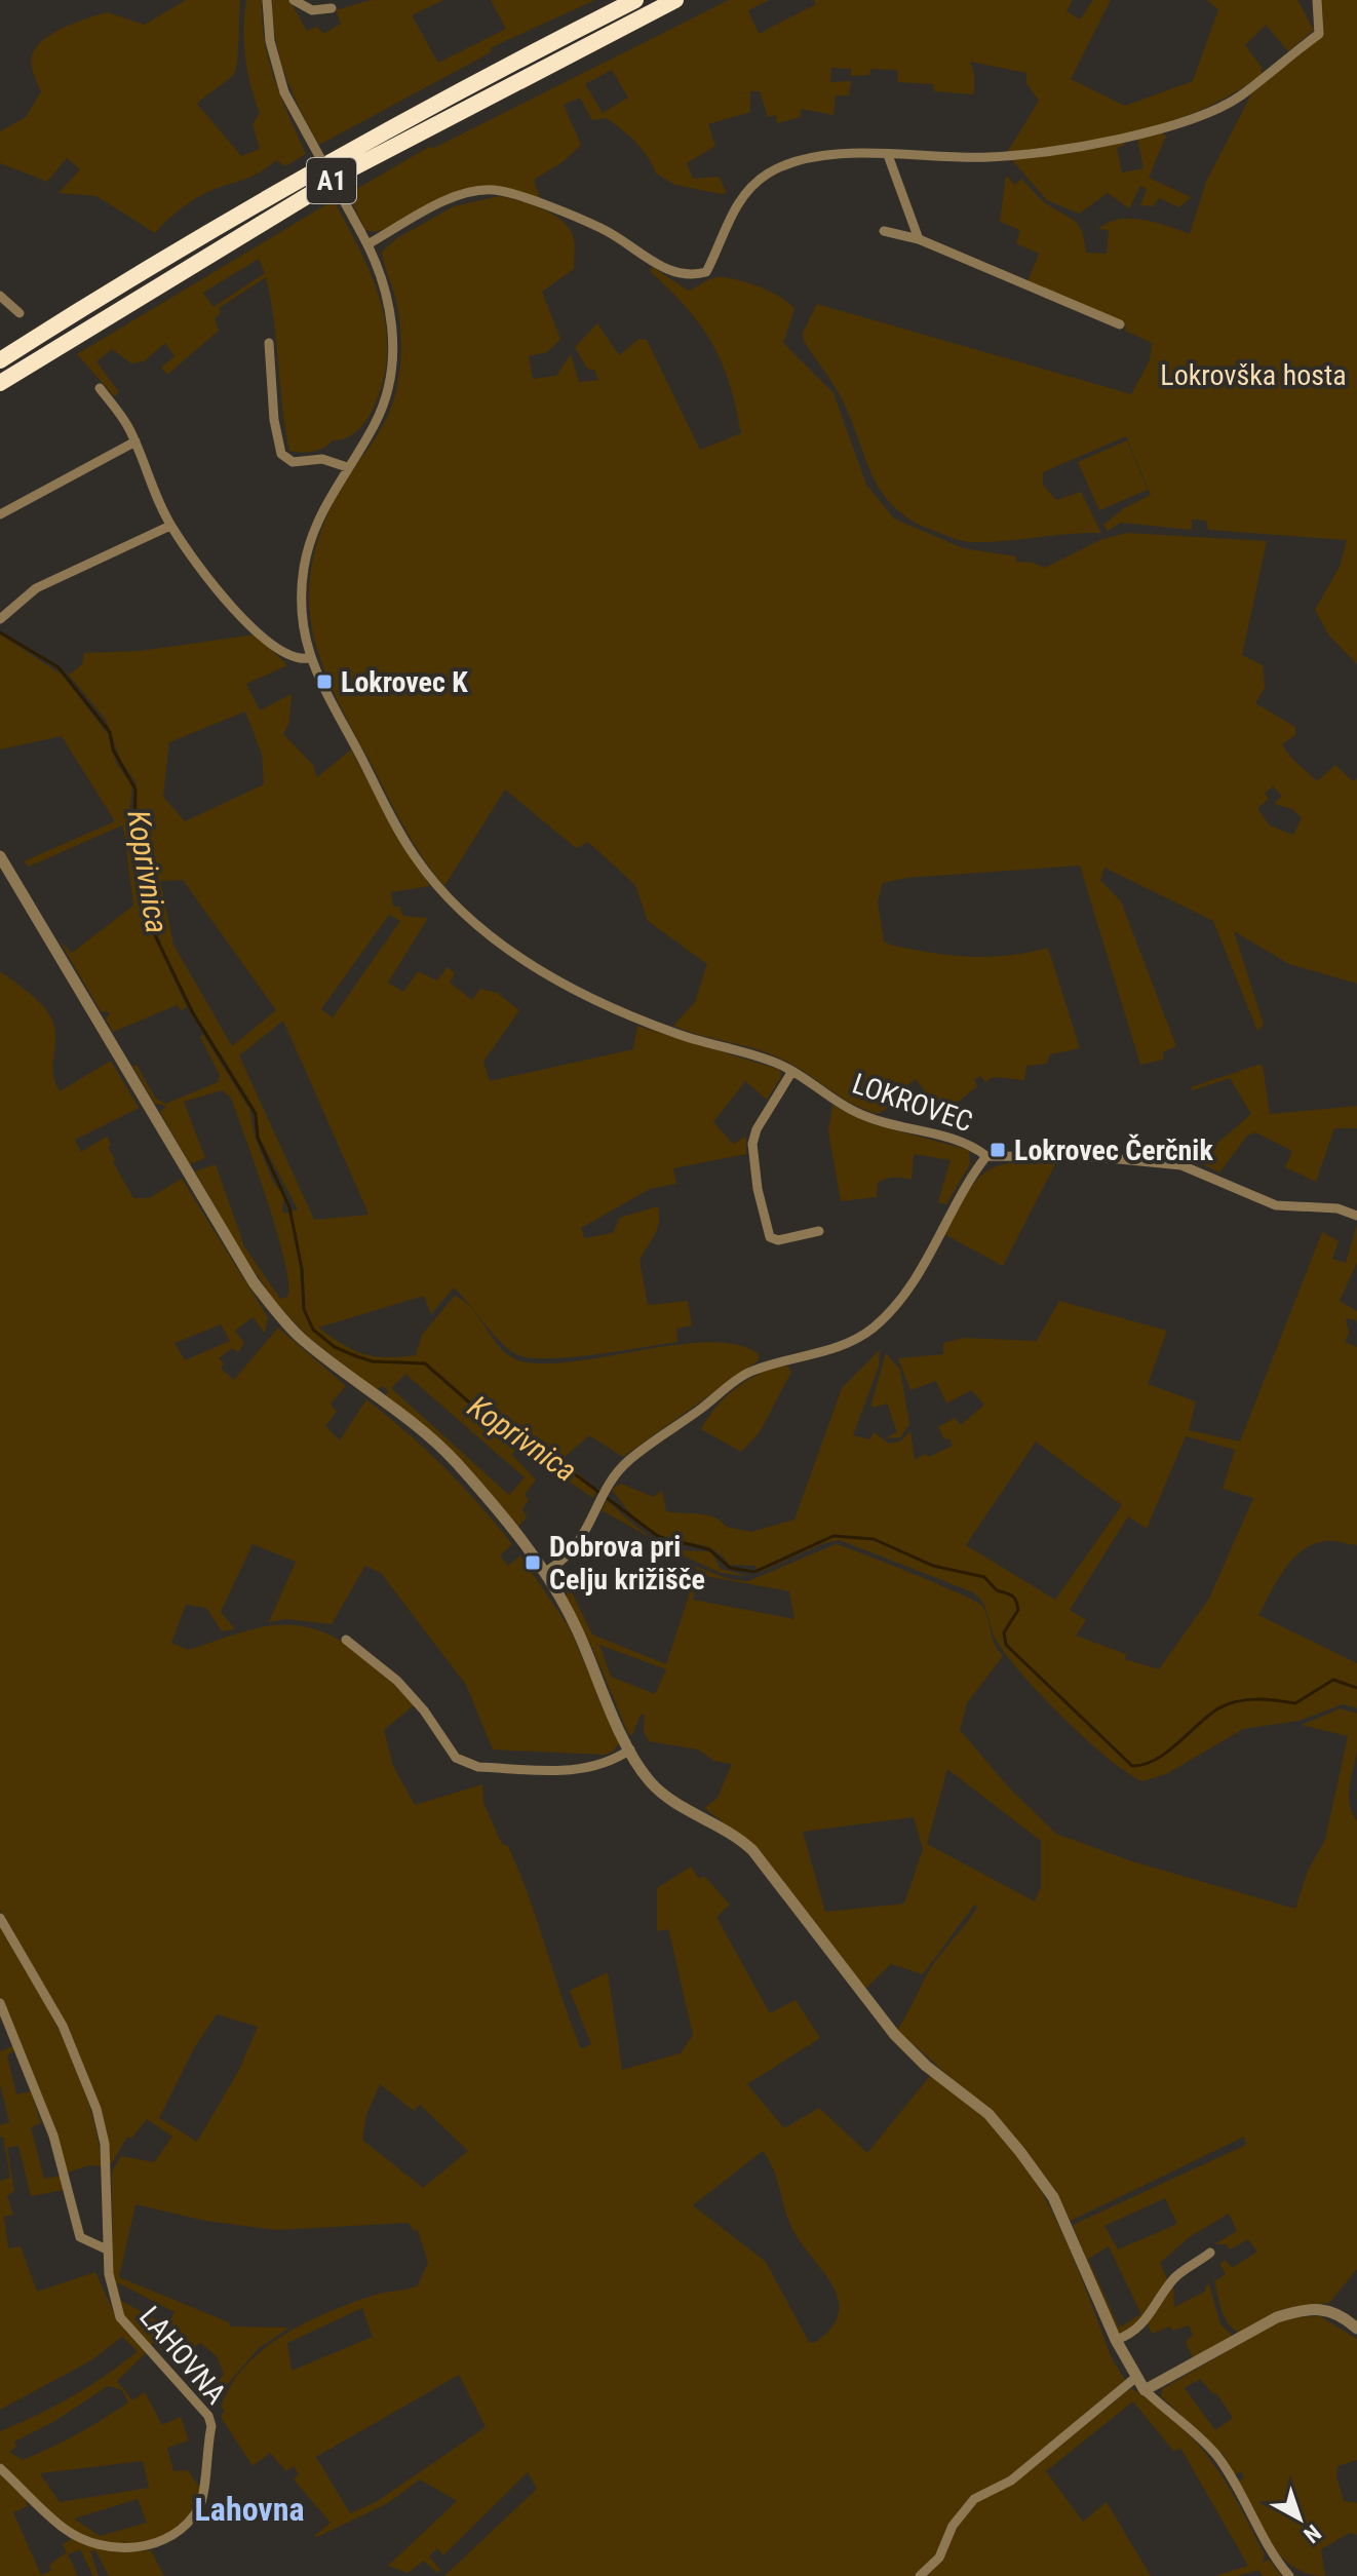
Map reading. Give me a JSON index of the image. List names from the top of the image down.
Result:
{
  "streets": {
    "highway": ["A1"],
    "street": ["LOKROVEC", "LAHOVNA"]
  },
  "districts": ["Lahovna"],
  "water": ["Koprivnica"],
  "parks": ["Lokrovška hosta"],
  "places": {
    "transit": ["Lokrovec K", "Lokrovec Čerčnik", "Dobrova pri Celju križišče"]
  },
  "north": "bottom right"
}
